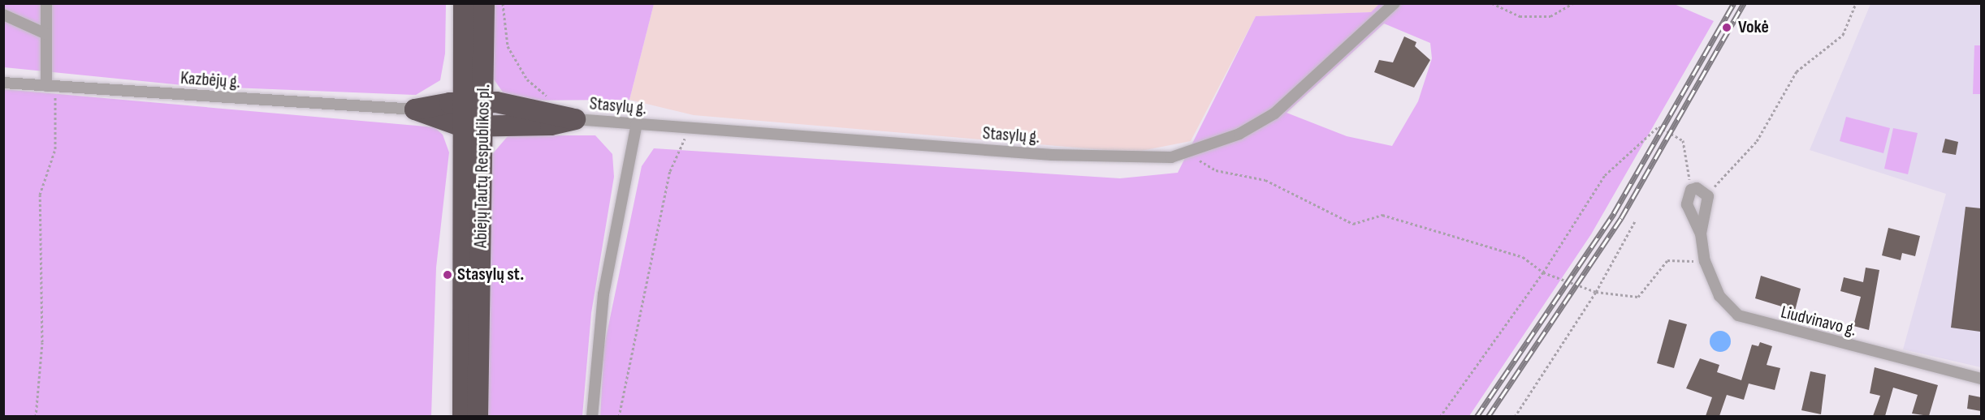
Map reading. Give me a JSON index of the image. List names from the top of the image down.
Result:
{
  "streets": {
    "highway": ["Abiejų Tautų Respublikos pl."],
    "street": ["Kazbėjų g.", "Stasylų g.", "Liudvinavo g."]
  },
  "places": ["Vokė", "Stasylų st."]
}
